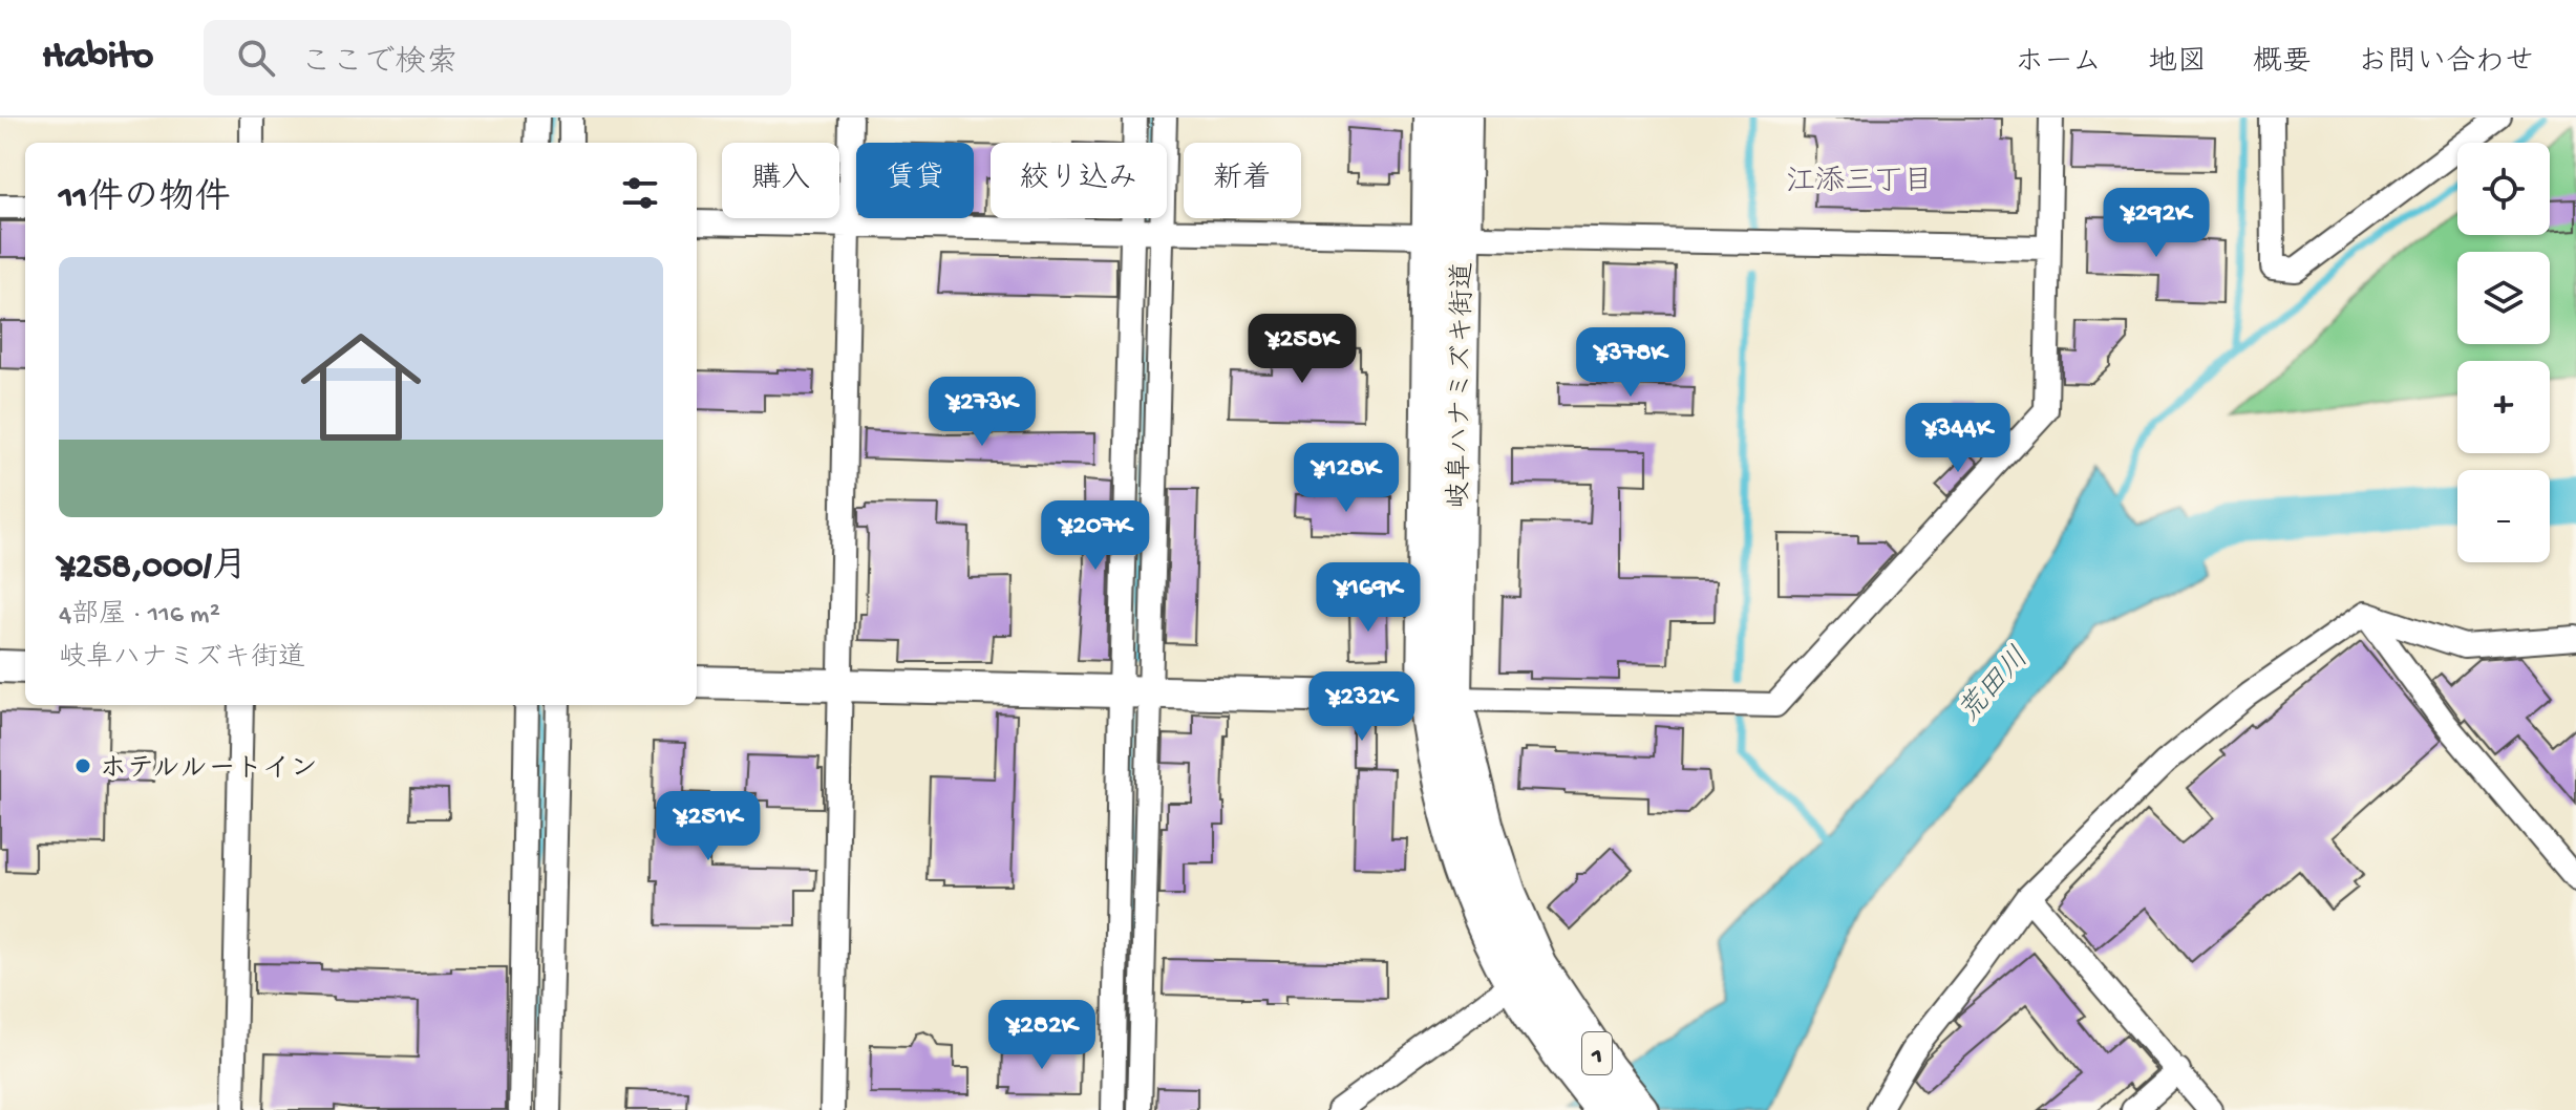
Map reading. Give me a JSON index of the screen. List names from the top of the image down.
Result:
{
  "streets": {
    "main road": ["岐阜ハナミズキ街道", "1"]
  },
  "districts": ["江添三丁目"],
  "water": ["荒田川"],
  "places": ["ホテルルートイン"],
  "page": {
    "header": "Habito",
    "search": "ここで検索",
    "nav": [
      "ホーム",
      "地図",
      "概要",
      "お問い合わせ"
    ],
    "map_buttons": ["+", "−"],
    "chip": [
      "購入",
      "賃貸",
      "絞り込み",
      "新着"
    ],
    "heading": "11件の物件",
    "price": [
      "¥292K",
      "¥258K",
      "¥378K",
      "¥273K",
      "¥344K",
      "¥128K",
      "¥207K",
      "¥169K",
      "¥232K",
      "¥251K",
      "¥282K"
    ],
    "list": [
      {
        "name": "¥258,000/月",
        "note": "4部屋 · 116 m² · 岐阜ハナミズキ街道"
      }
    ]
  }
}
